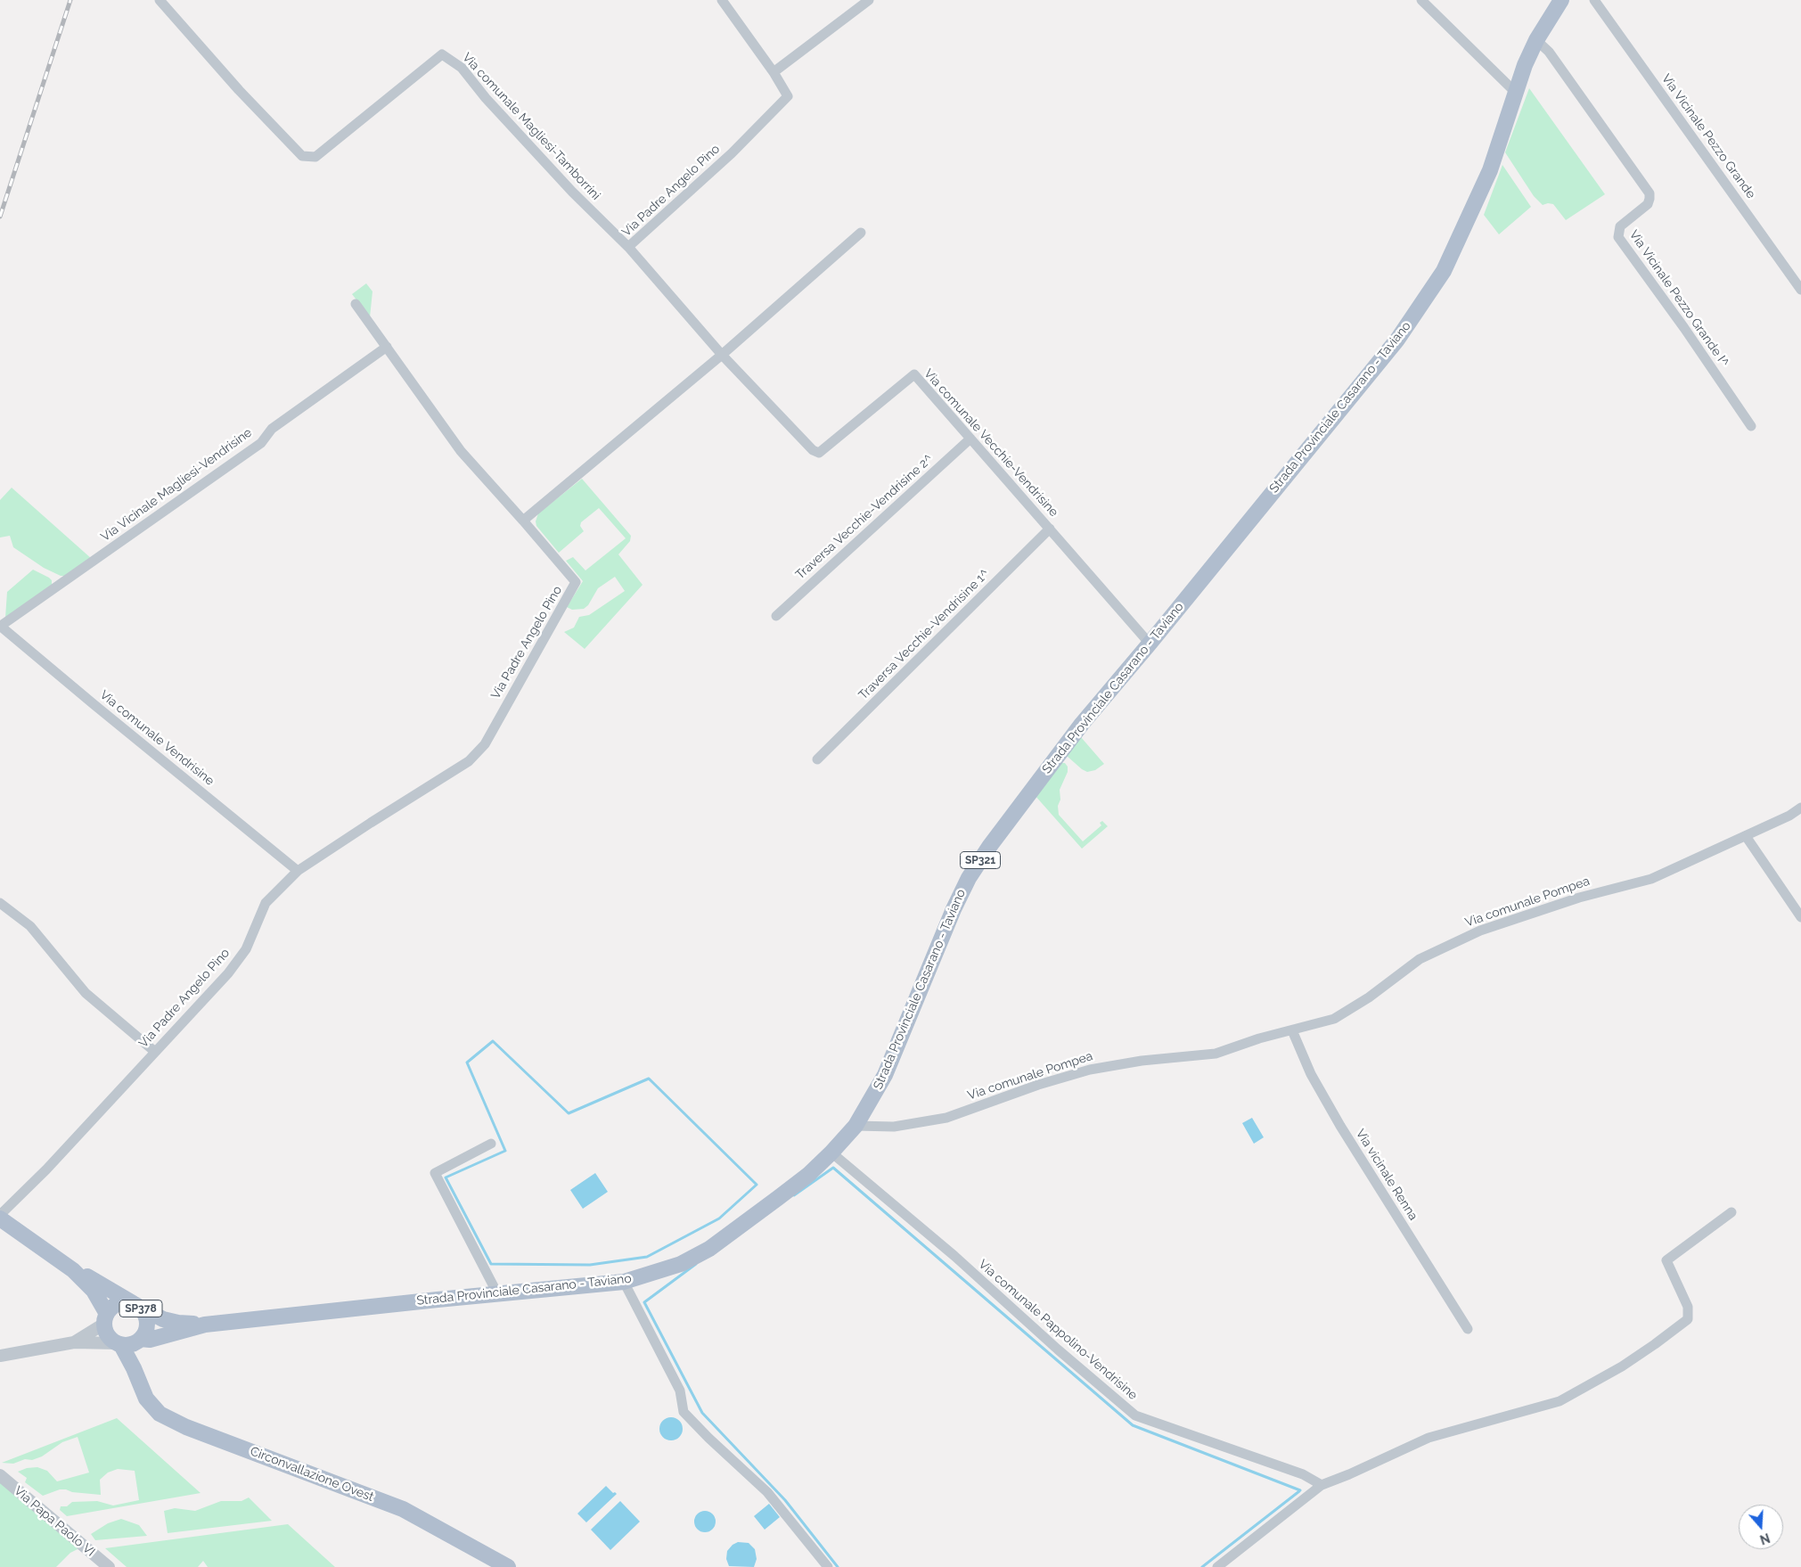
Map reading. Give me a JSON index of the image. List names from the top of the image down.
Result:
{
  "streets": {
    "main road": [
      "Strada Provinciale Casarano - Taviano",
      "SP321",
      "SP378",
      "Circonvallazione Ovest"
    ],
    "street": [
      "Via comunale Magliesi-Tamborrini",
      "Via Vicinale Pezzo Grande",
      "Via Padre Angelo Pino",
      "Via Vicinale Pezzo Grande I^",
      "Via comunale Vecchie-Vendrisine",
      "Via Vicinale Magliesi-Vendrisine",
      "Traversa Vecchie-Vendrisine 2^",
      "Traversa Vecchie-Vendrisine 1^",
      "Via comunale Vendrisine",
      "Via comunale Pompea",
      "Via vicinale Renna",
      "Via comunale Pappolino-Vendrisine",
      "Via Papa Paolo VI"
    ]
  },
  "crossings": [
    ["Via comunale Magliesi-Tamborrini", "Via Padre Angelo Pino"],
    ["Via Padre Angelo Pino", "Via comunale Vecchie-Vendrisine"],
    ["Via Padre Angelo Pino", "Via comunale Vendrisine"],
    ["Via Padre Angelo Pino", "SP378"],
    ["Via Vicinale Pezzo Grande I^", "Strada Provinciale Casarano - Taviano"],
    ["Strada Provinciale Casarano - Taviano", "Via comunale Vecchie-Vendrisine"],
    ["Strada Provinciale Casarano - Taviano", "Via comunale Pompea"],
    ["Strada Provinciale Casarano - Taviano", "SP378"],
    ["Strada Provinciale Casarano - Taviano", "Via comunale Pappolino-Vendrisine"],
    ["Strada Provinciale Casarano - Taviano", "Circonvallazione Ovest"],
    ["Via comunale Vecchie-Vendrisine", "Traversa Vecchie-Vendrisine 2^"],
    ["Via comunale Vecchie-Vendrisine", "Traversa Vecchie-Vendrisine 1^"],
    ["Via Vicinale Magliesi-Vendrisine", "Via comunale Vendrisine"],
    ["Via comunale Pompea", "Via vicinale Renna"],
    ["SP378", "Circonvallazione Ovest"]
  ],
  "north": "bottom"
}
